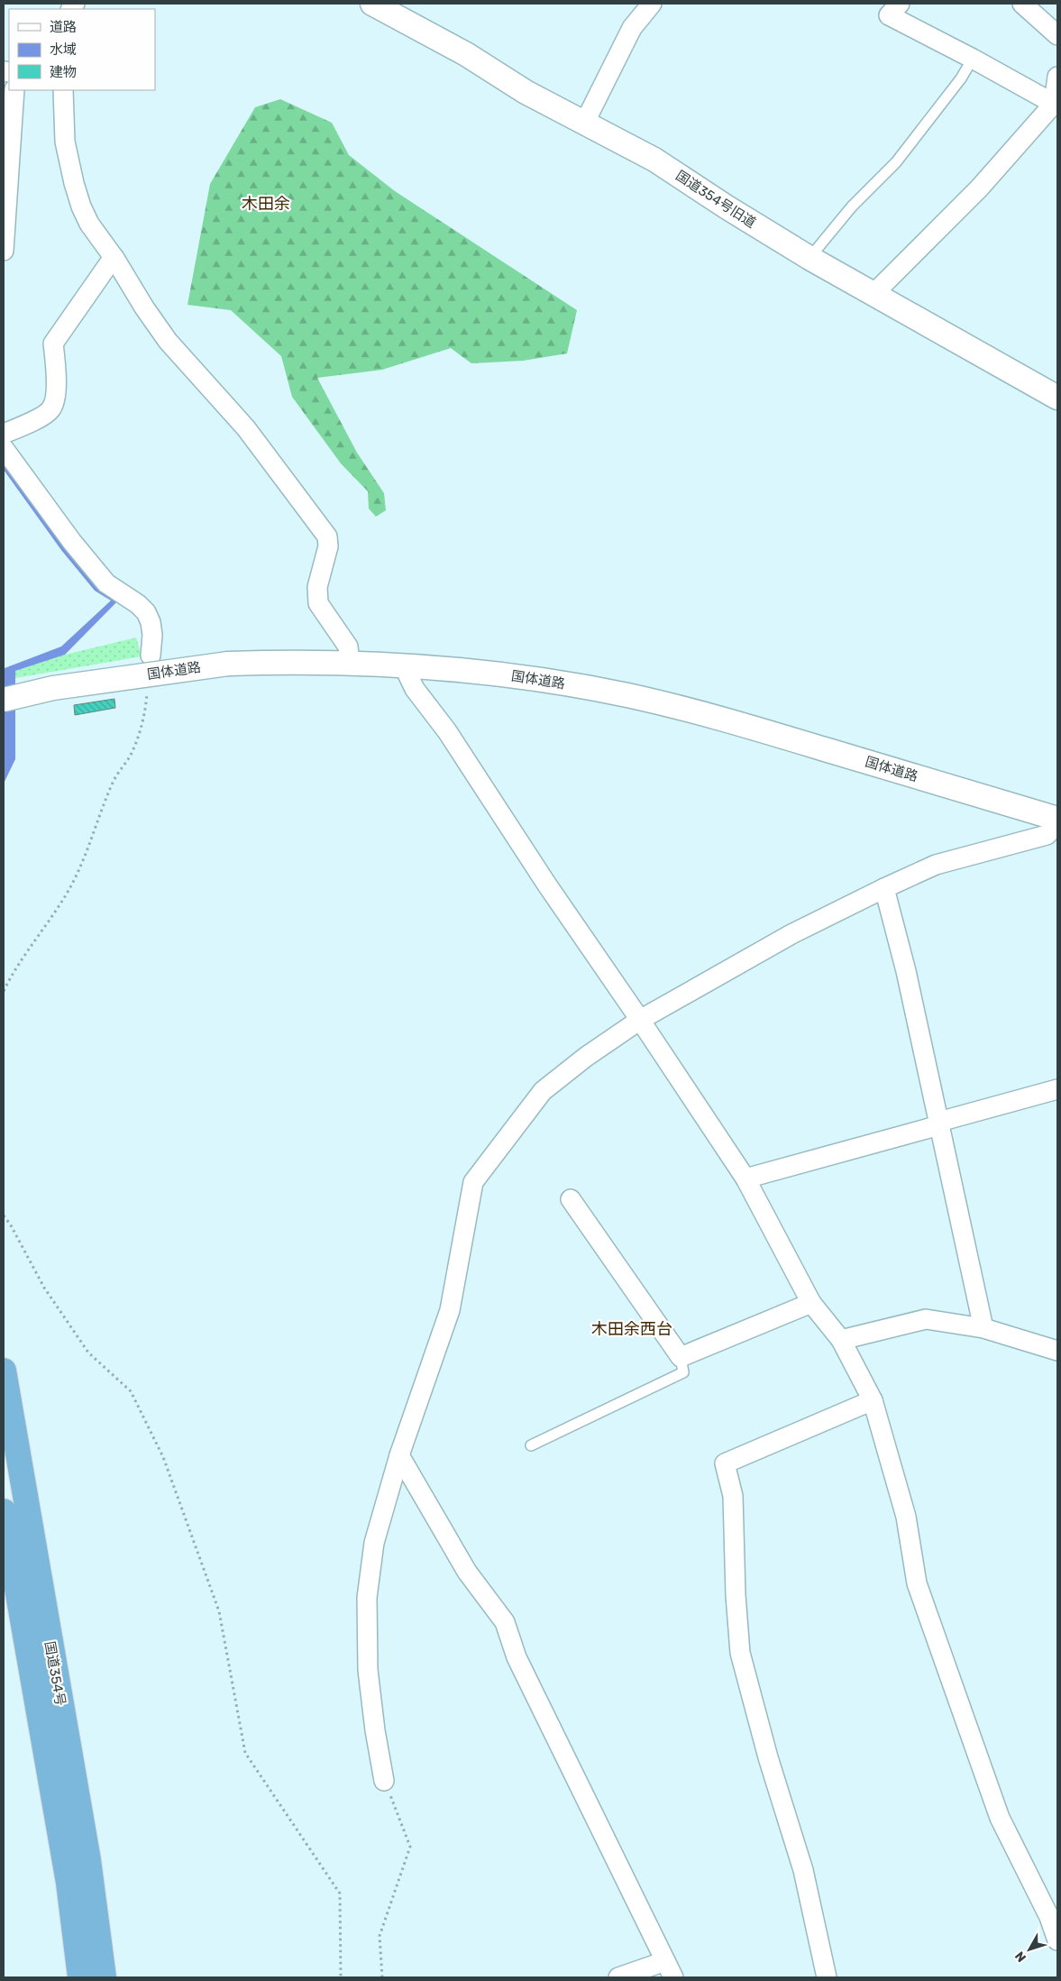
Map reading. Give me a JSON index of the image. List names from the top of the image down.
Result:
{
  "streets": {
    "highway": ["国道354号"],
    "street": ["国道354号旧道", "国体道路"]
  },
  "districts": ["木田余", "木田余西台"],
  "legend": ["道路", "水域", "建物"],
  "north": "bottom left"
}
